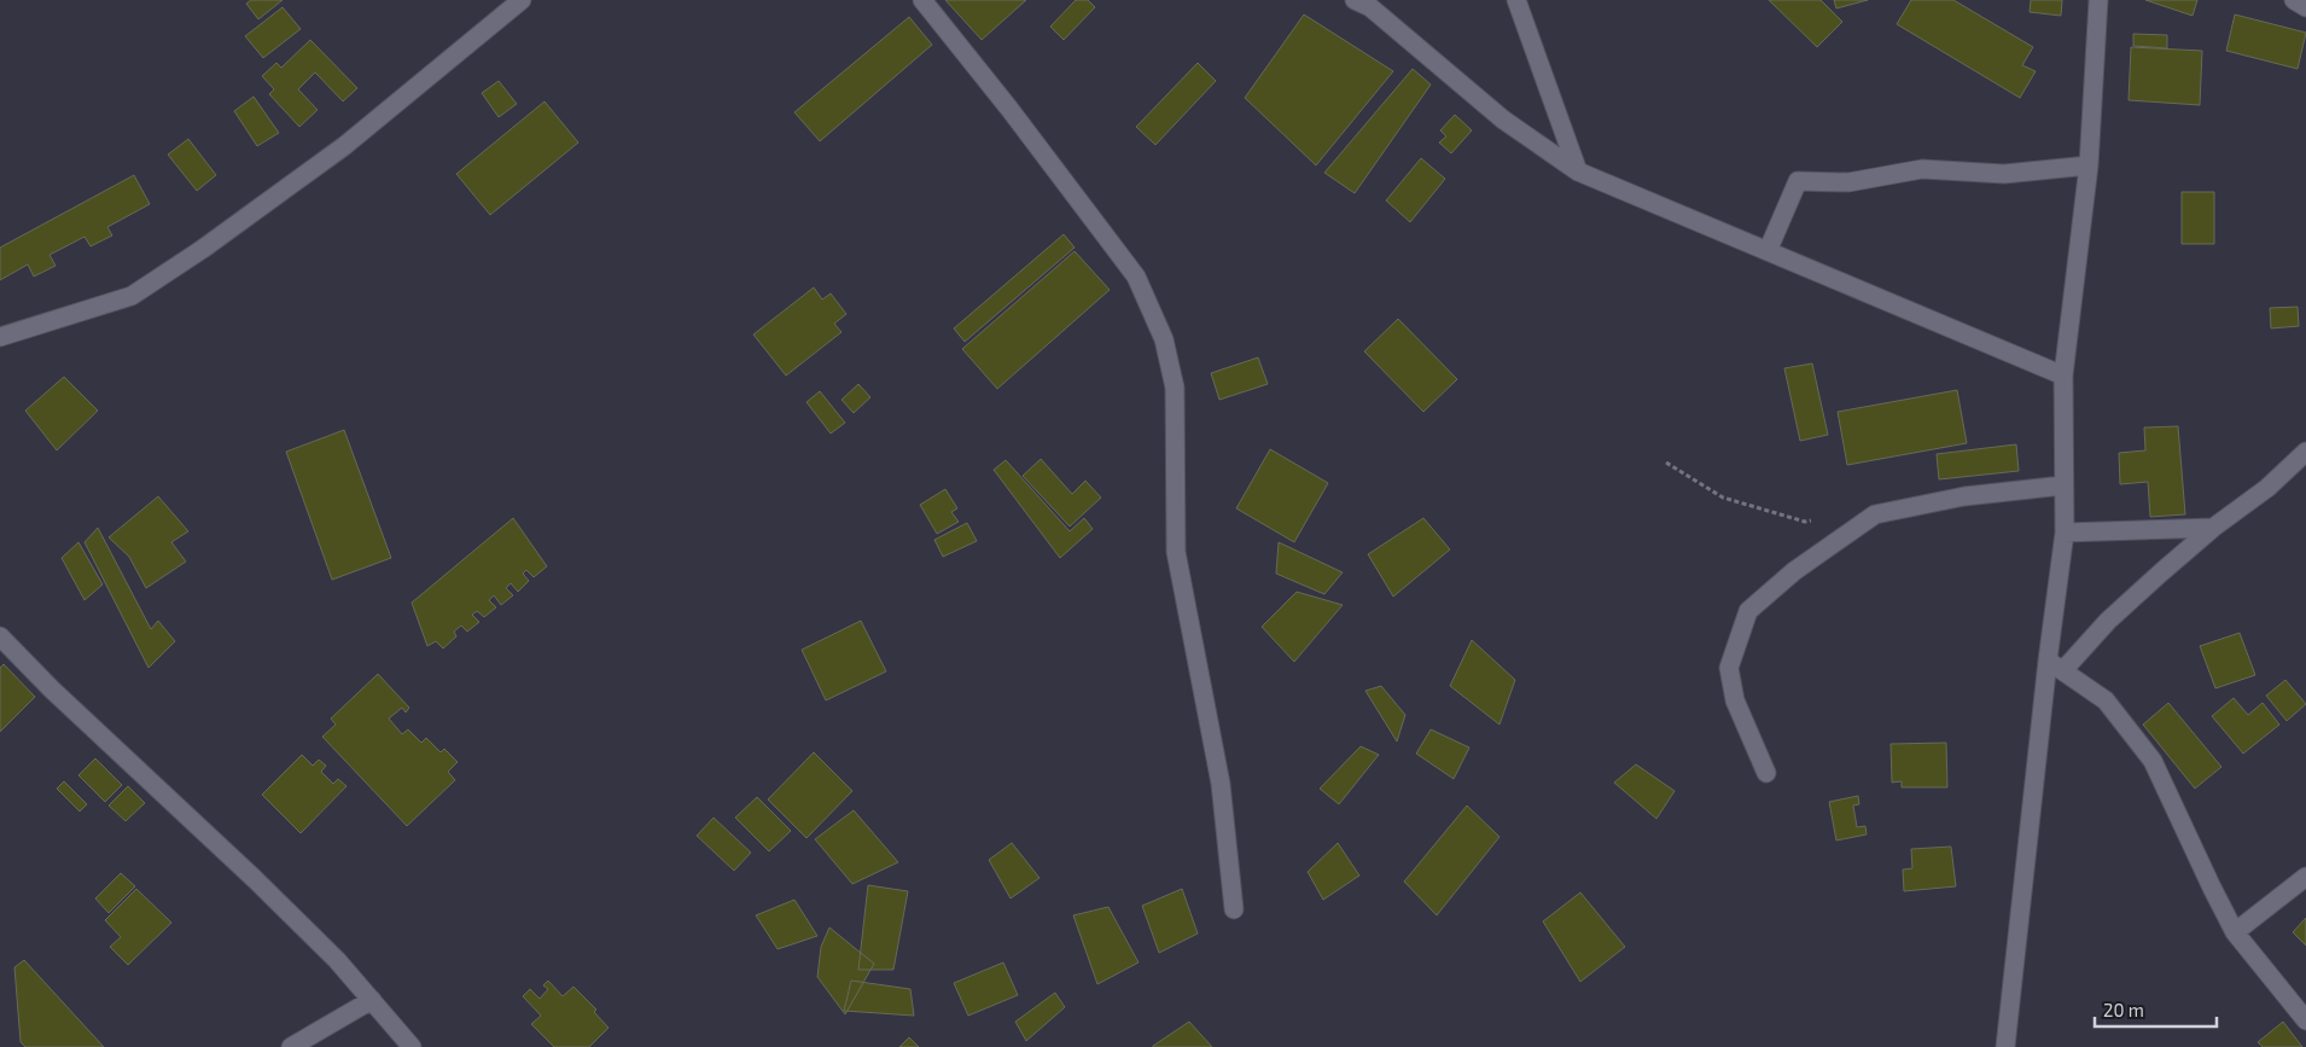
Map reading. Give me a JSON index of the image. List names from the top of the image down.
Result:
{
  "scale_bar": "20 m"
}
